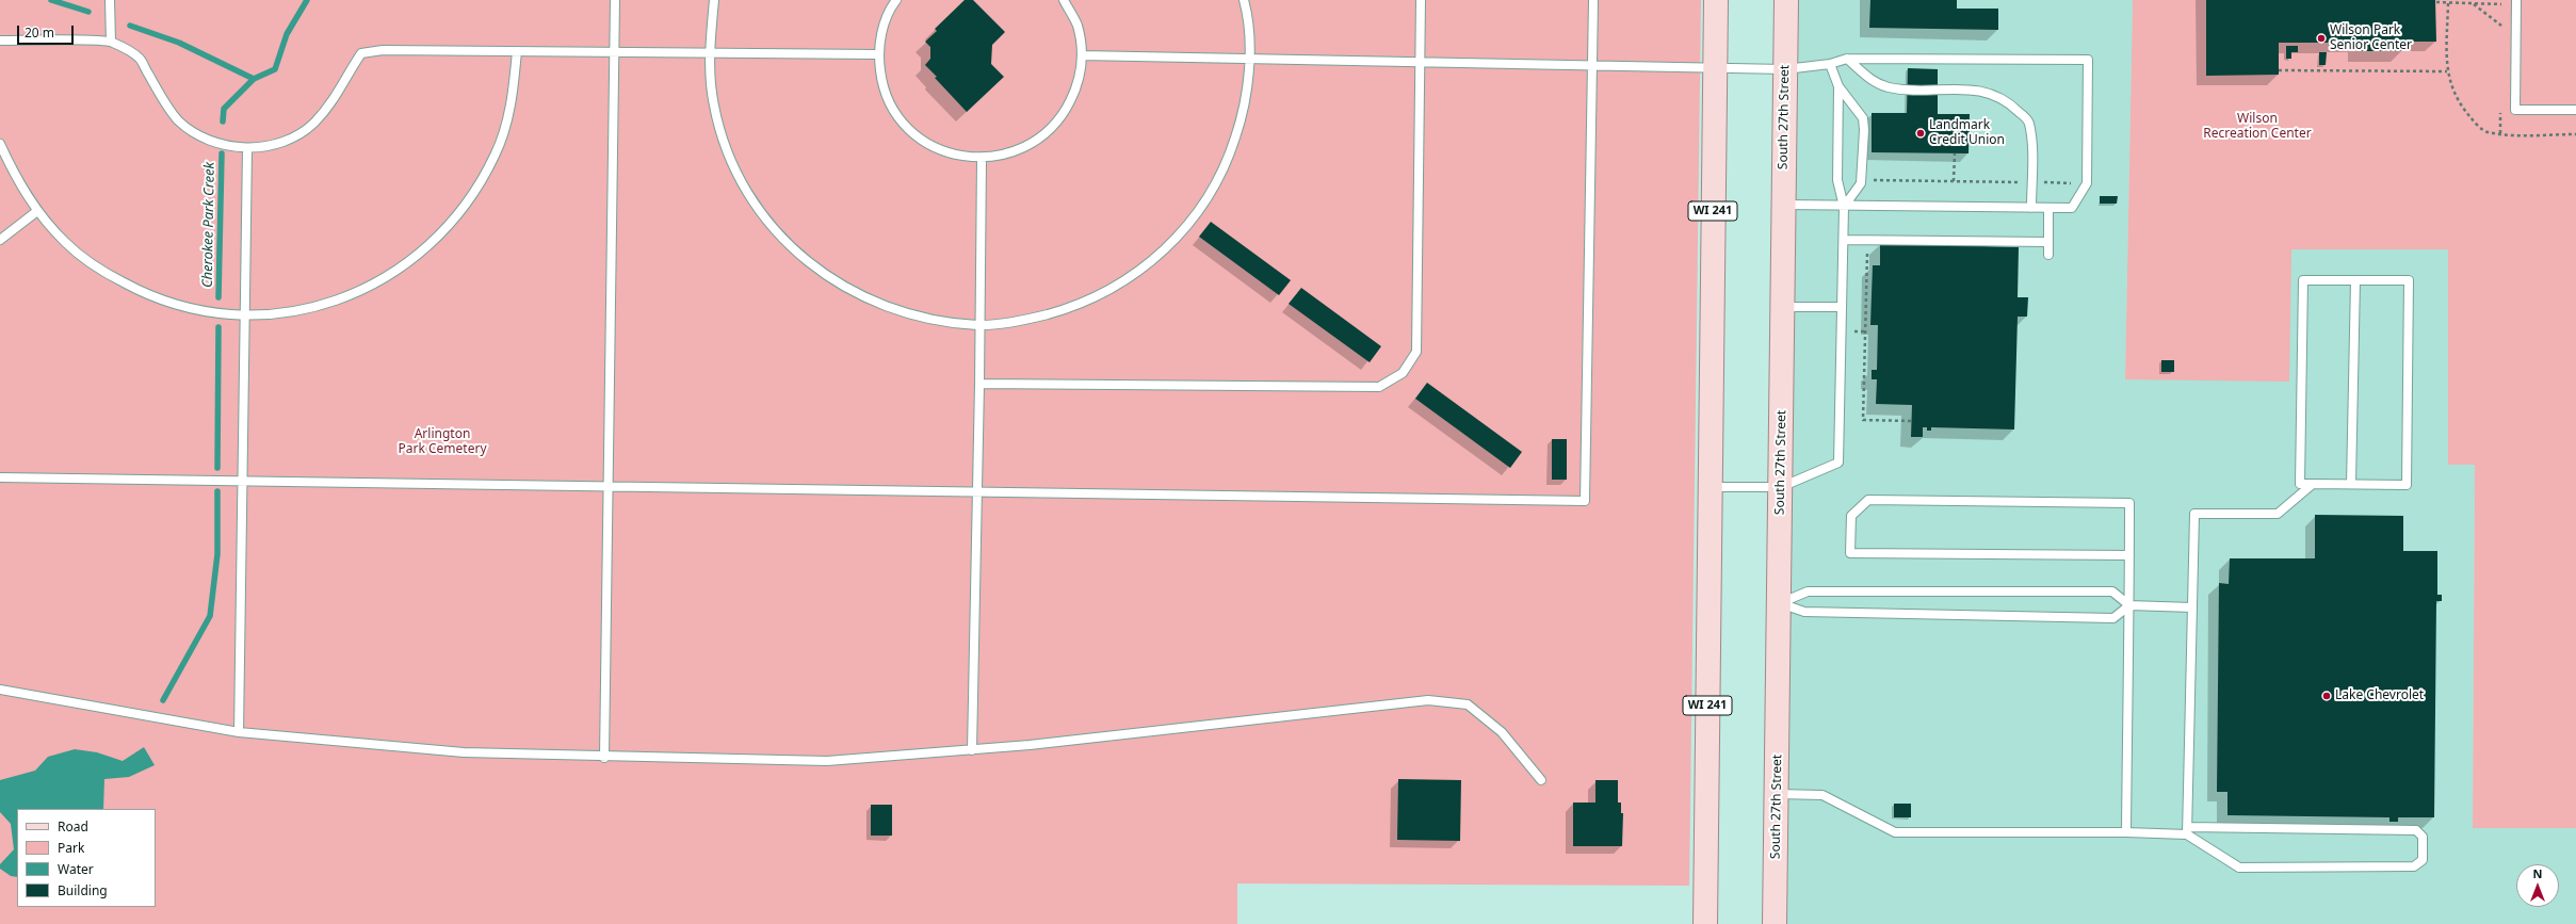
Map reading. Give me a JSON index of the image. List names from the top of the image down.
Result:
{
  "streets": {
    "main road": ["South 27th Street", "WI 241"]
  },
  "water": ["Cherokee Park Creek"],
  "parks": ["Wilson Recreation Center", "Arlington Park Cemetery"],
  "places": ["Wilson Park Senior Center", "Landmark Credit Union", "Lake Chevrolet"],
  "legend": [
    "Road",
    "Park",
    "Water",
    "Building"
  ],
  "scale_bar": "20 m",
  "north": "top"
}
